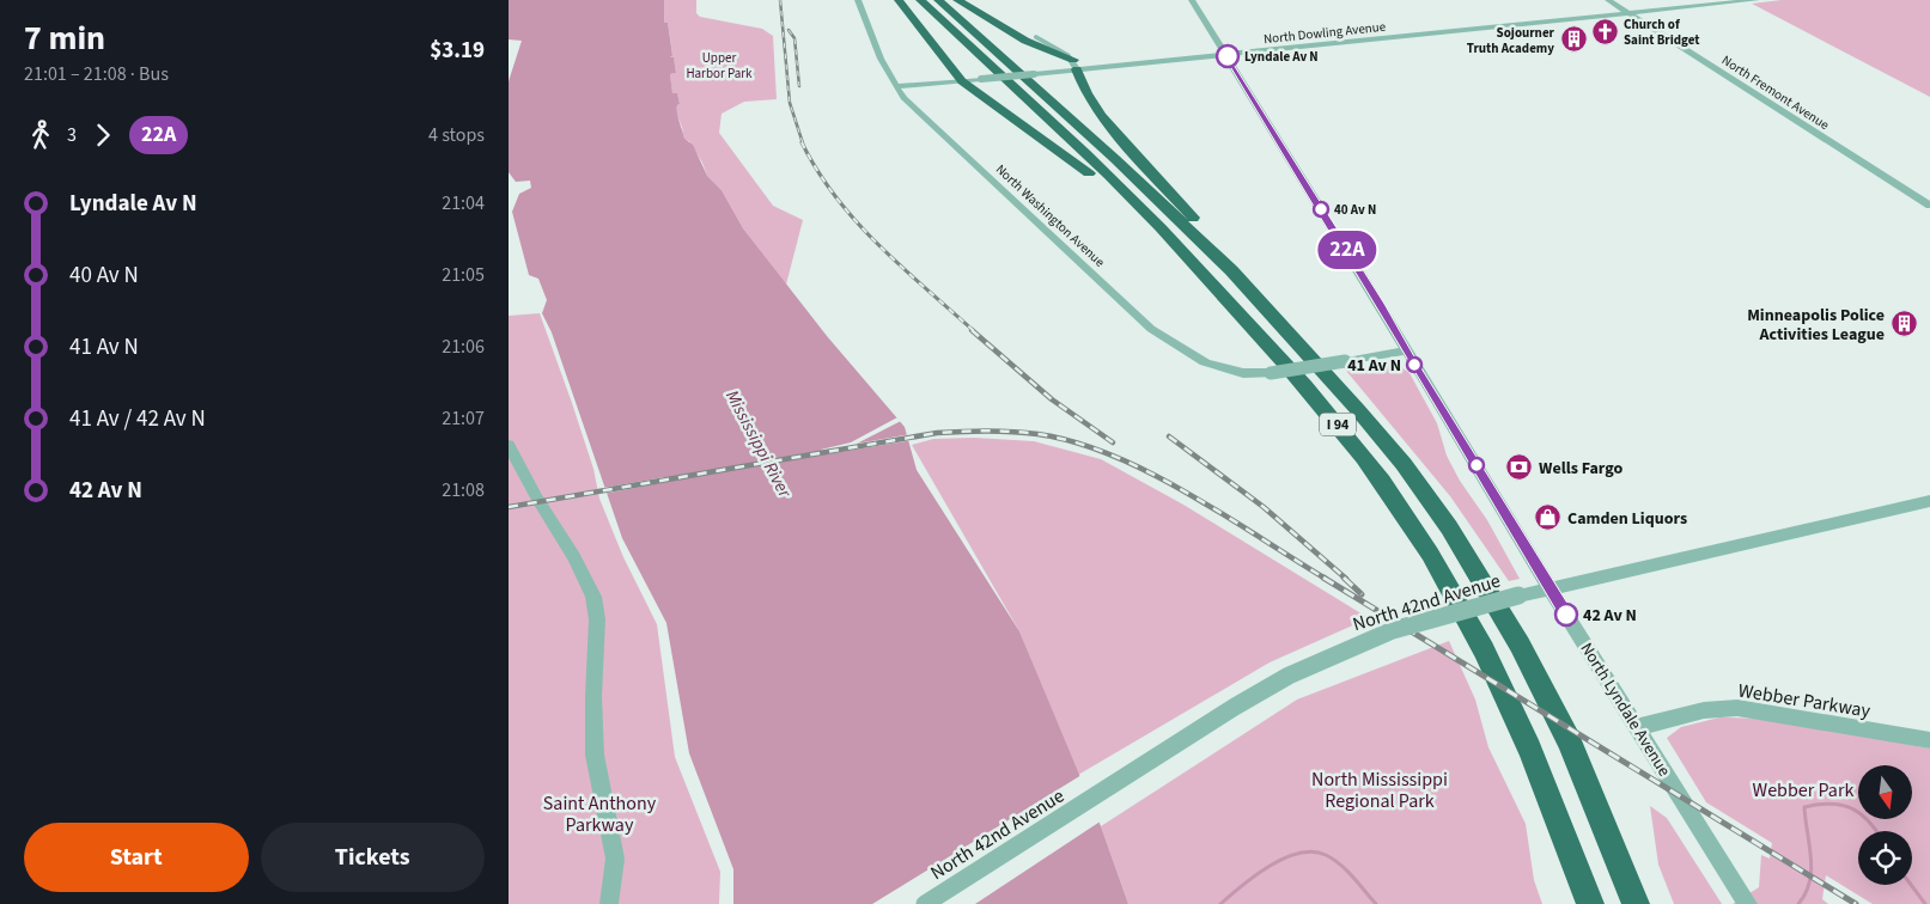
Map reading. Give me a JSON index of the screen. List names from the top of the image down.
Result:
{
  "streets": {
    "highway": ["I 94"],
    "street": [
      "North Dowling Avenue",
      "North Fremont Avenue",
      "North Washington Avenue",
      "North 42nd Avenue",
      "Webber Parkway",
      "North Lyndale Avenue"
    ]
  },
  "crossings": [
    ["North Dowling Avenue", "North Fremont Avenue"],
    ["North Dowling Avenue", "North Washington Avenue"],
    ["North Dowling Avenue", "North Lyndale Avenue"],
    ["North Washington Avenue", "North Lyndale Avenue"],
    ["North 42nd Avenue", "North Lyndale Avenue"],
    ["Webber Parkway", "North Lyndale Avenue"]
  ],
  "water": ["Mississippi River"],
  "parks": [
    "Upper Harbor Park",
    "North Mississippi Regional Park",
    "Webber Park",
    "Saint Anthony Parkway"
  ],
  "places": {
    "church": ["Church of Saint Bridget"],
    "building": ["Sojourner Truth Academy", "Minneapolis Police Activities League"],
    "other": [
      "Lyndale Av N",
      "40 Av N",
      "41 Av N",
      "42 Av N"
    ],
    "bank": ["Wells Fargo"],
    "shop": ["Camden Liquors"]
  },
  "lines": ["bus line 22A"],
  "north": "bottom",
  "page": {
    "heading": ["7 min", "21:01 – 21:08 · Bus", "$3.19"],
    "on_map": "22A",
    "legs": ["3", "22A", "4 stops"],
    "list": [
      {
        "name": "Lyndale Av N",
        "value": "21:04"
      },
      {
        "name": "40 Av N",
        "value": "21:05"
      },
      {
        "name": "41 Av N",
        "value": "21:06"
      },
      {
        "name": "41 Av / 42 Av N",
        "value": "21:07"
      },
      {
        "name": "42 Av N",
        "value": "21:08"
      }
    ],
    "buttons": ["Start", "Tickets"]
  }
}
